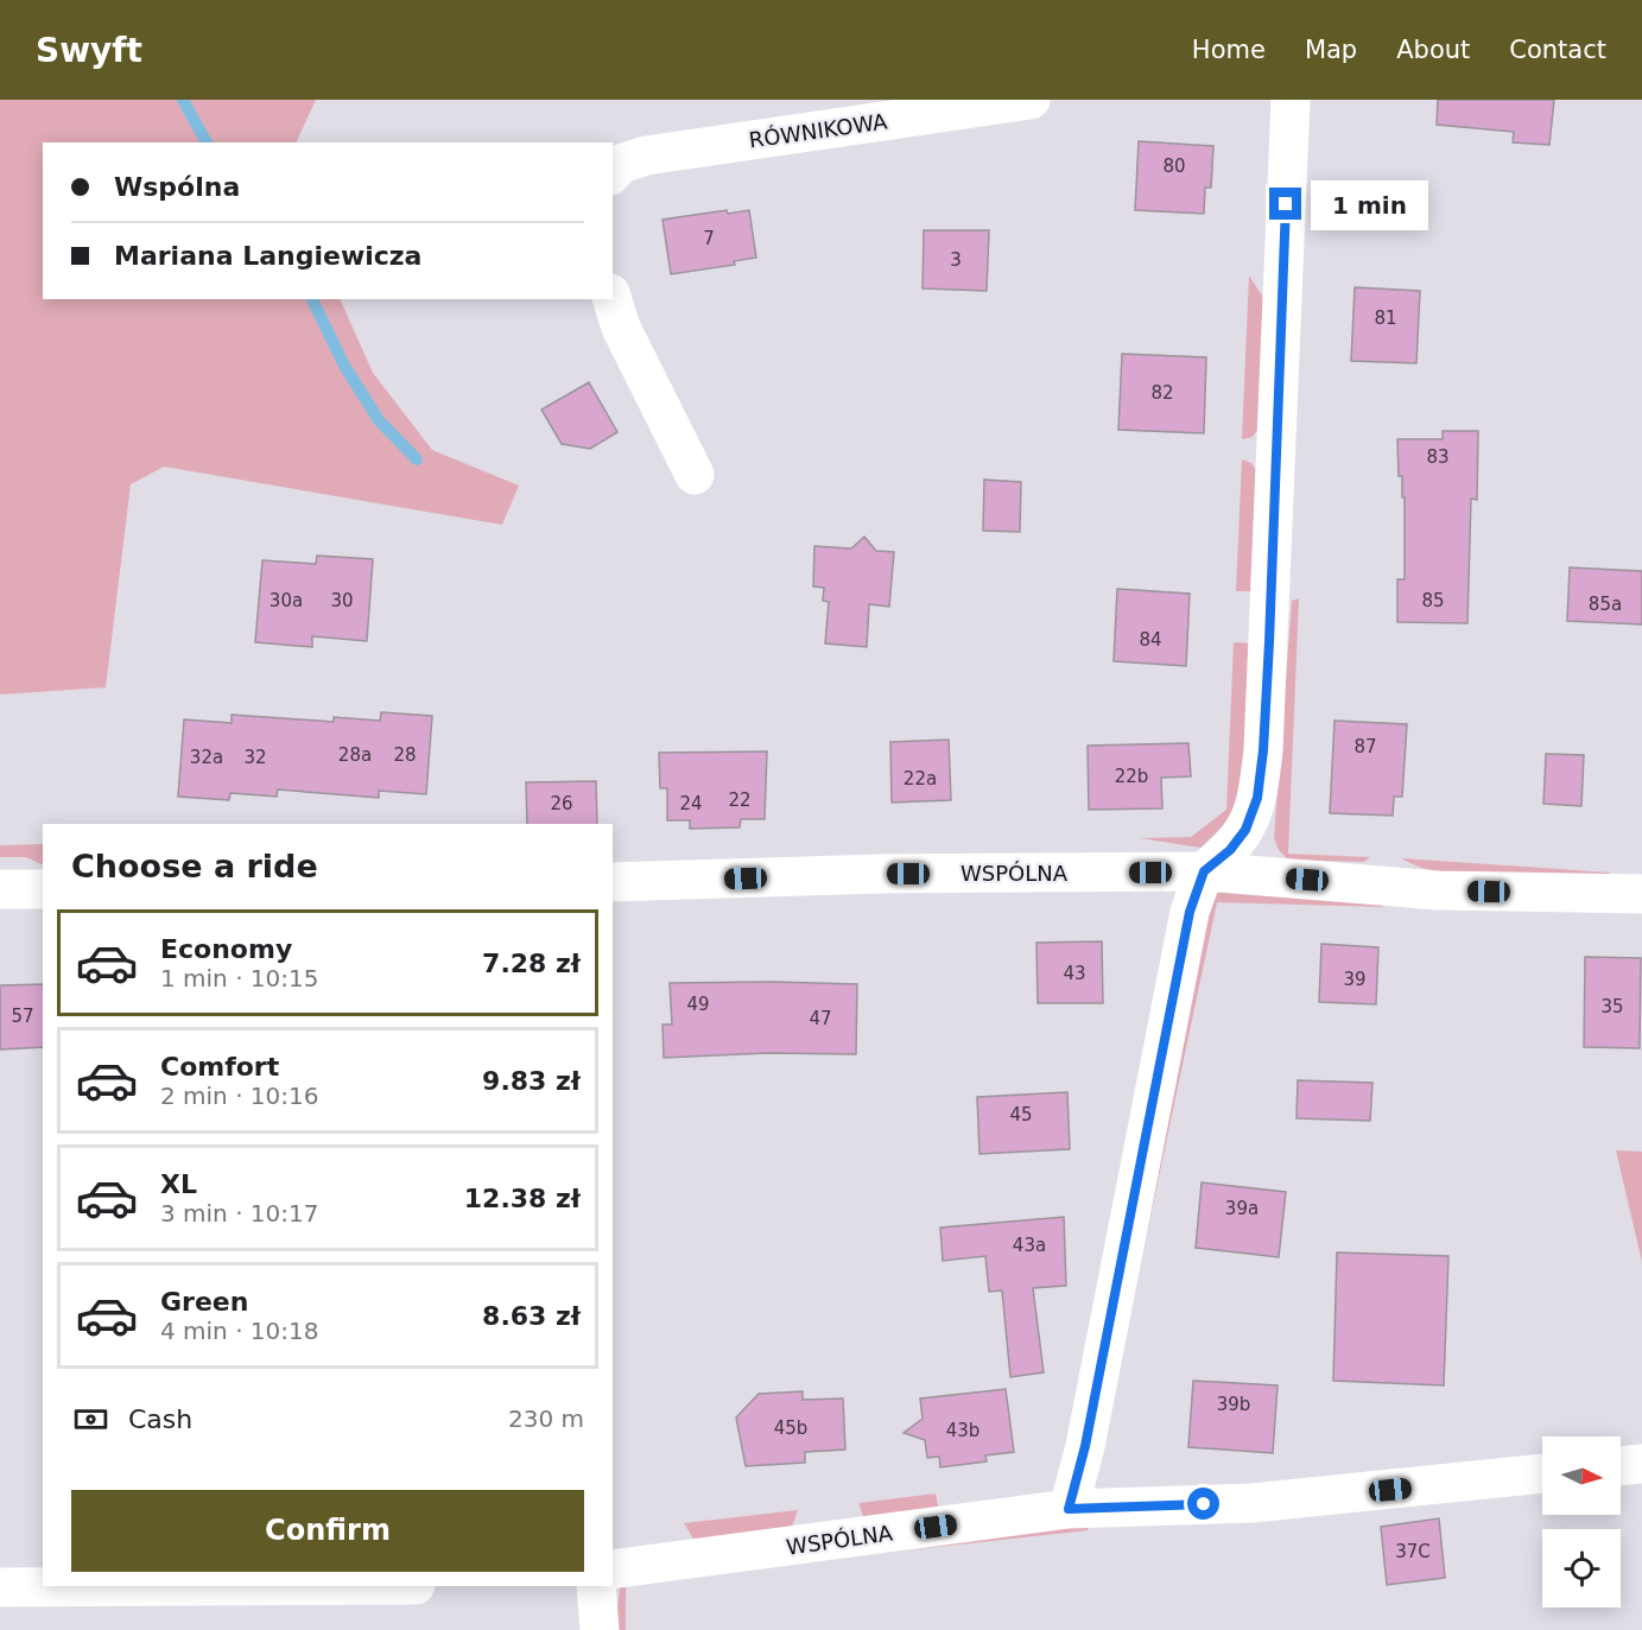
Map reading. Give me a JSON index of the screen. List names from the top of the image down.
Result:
{
  "streets": {
    "street": ["RÓWNIKOWA", "WSPÓLNA"]
  },
  "house_numbers": [
    "80",
    "7",
    "3",
    "81",
    "82",
    "83",
    "30a",
    "30",
    "85",
    "85a",
    "84",
    "87",
    "28a",
    "28",
    "32a",
    "32",
    "22b",
    "22a",
    "22",
    "26",
    "24",
    "43",
    "39",
    "49",
    "35",
    "57",
    "47",
    "45",
    "39a",
    "43a",
    "39b",
    "45b",
    "43b",
    "37C"
  ],
  "north": "right",
  "page": {
    "header": "Swyft",
    "nav": [
      "Home",
      "Map",
      "About",
      "Contact"
    ],
    "banner": ["Wspólna", "Mariana Langiewicza"],
    "bubble": "1 min",
    "heading": "Choose a ride",
    "list": [
      {
        "name": "Economy",
        "note": "1 min · 10:15",
        "value": "7.28 zł"
      },
      {
        "name": "Comfort",
        "note": "2 min · 10:16",
        "value": "9.83 zł"
      },
      {
        "name": "XL",
        "note": "3 min · 10:17",
        "value": "12.38 zł"
      },
      {
        "name": "Green",
        "note": "4 min · 10:18",
        "value": "8.63 zł"
      }
    ],
    "pay": ["Cash", "230 m"],
    "buttons": "Confirm"
  }
}
